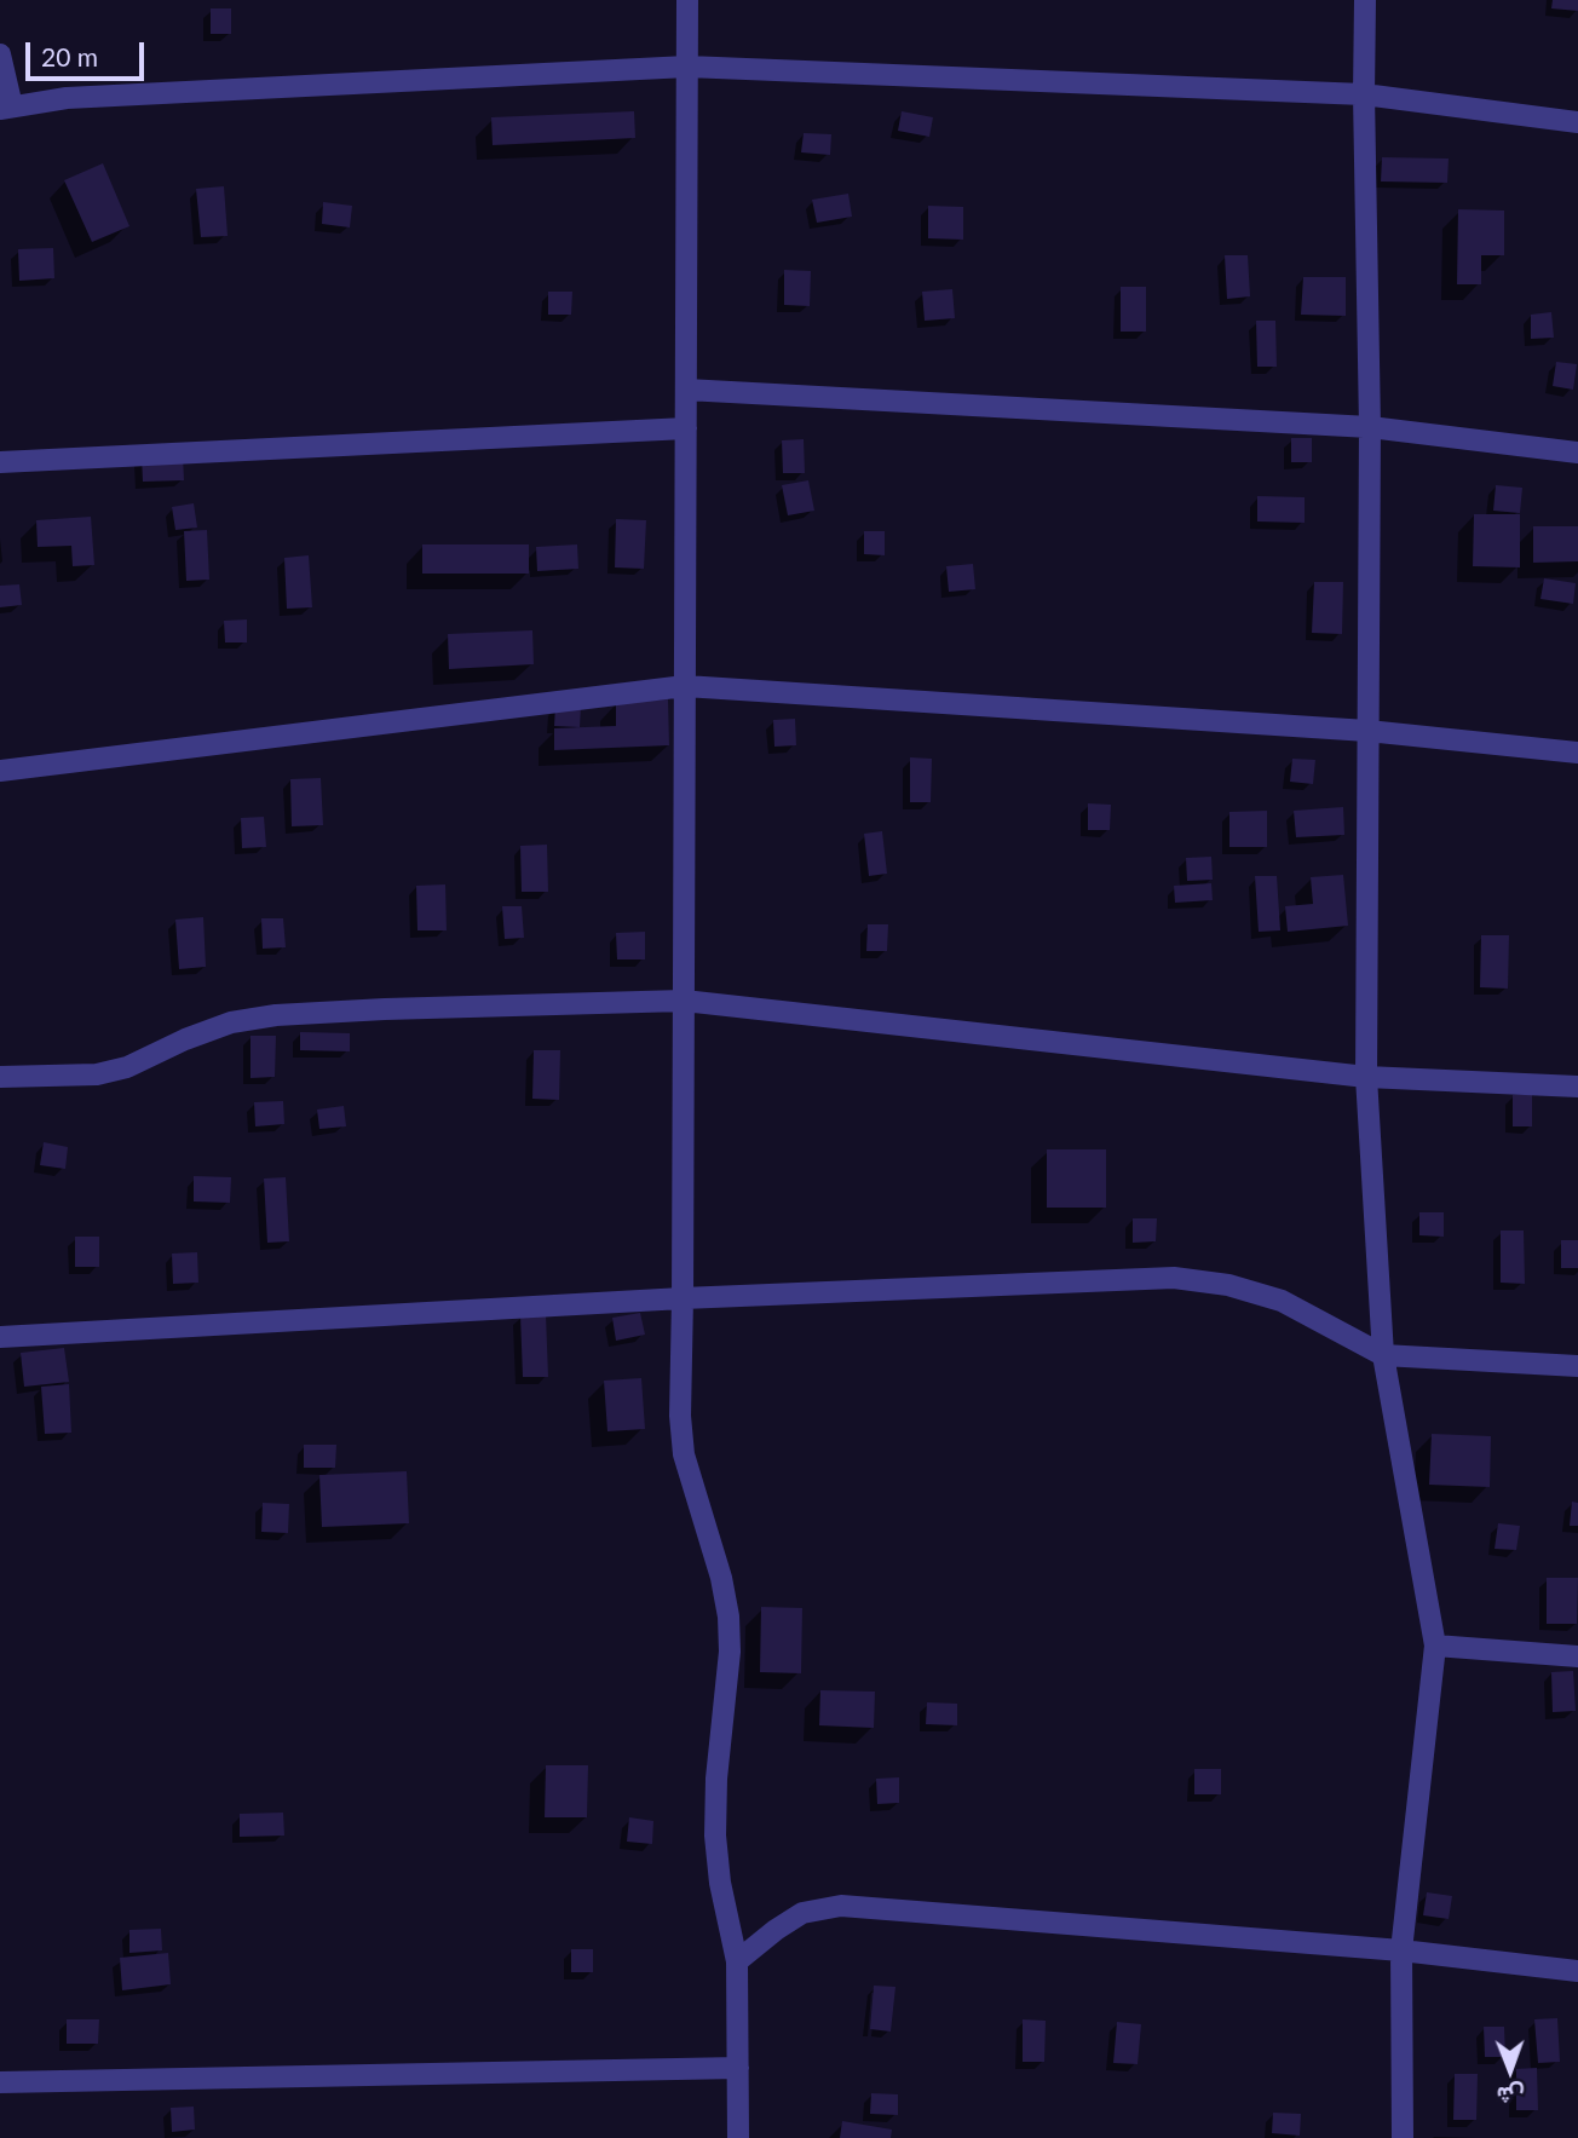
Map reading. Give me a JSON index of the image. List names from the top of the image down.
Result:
{
  "scale_bar": "20 m",
  "north": "bottom"
}
